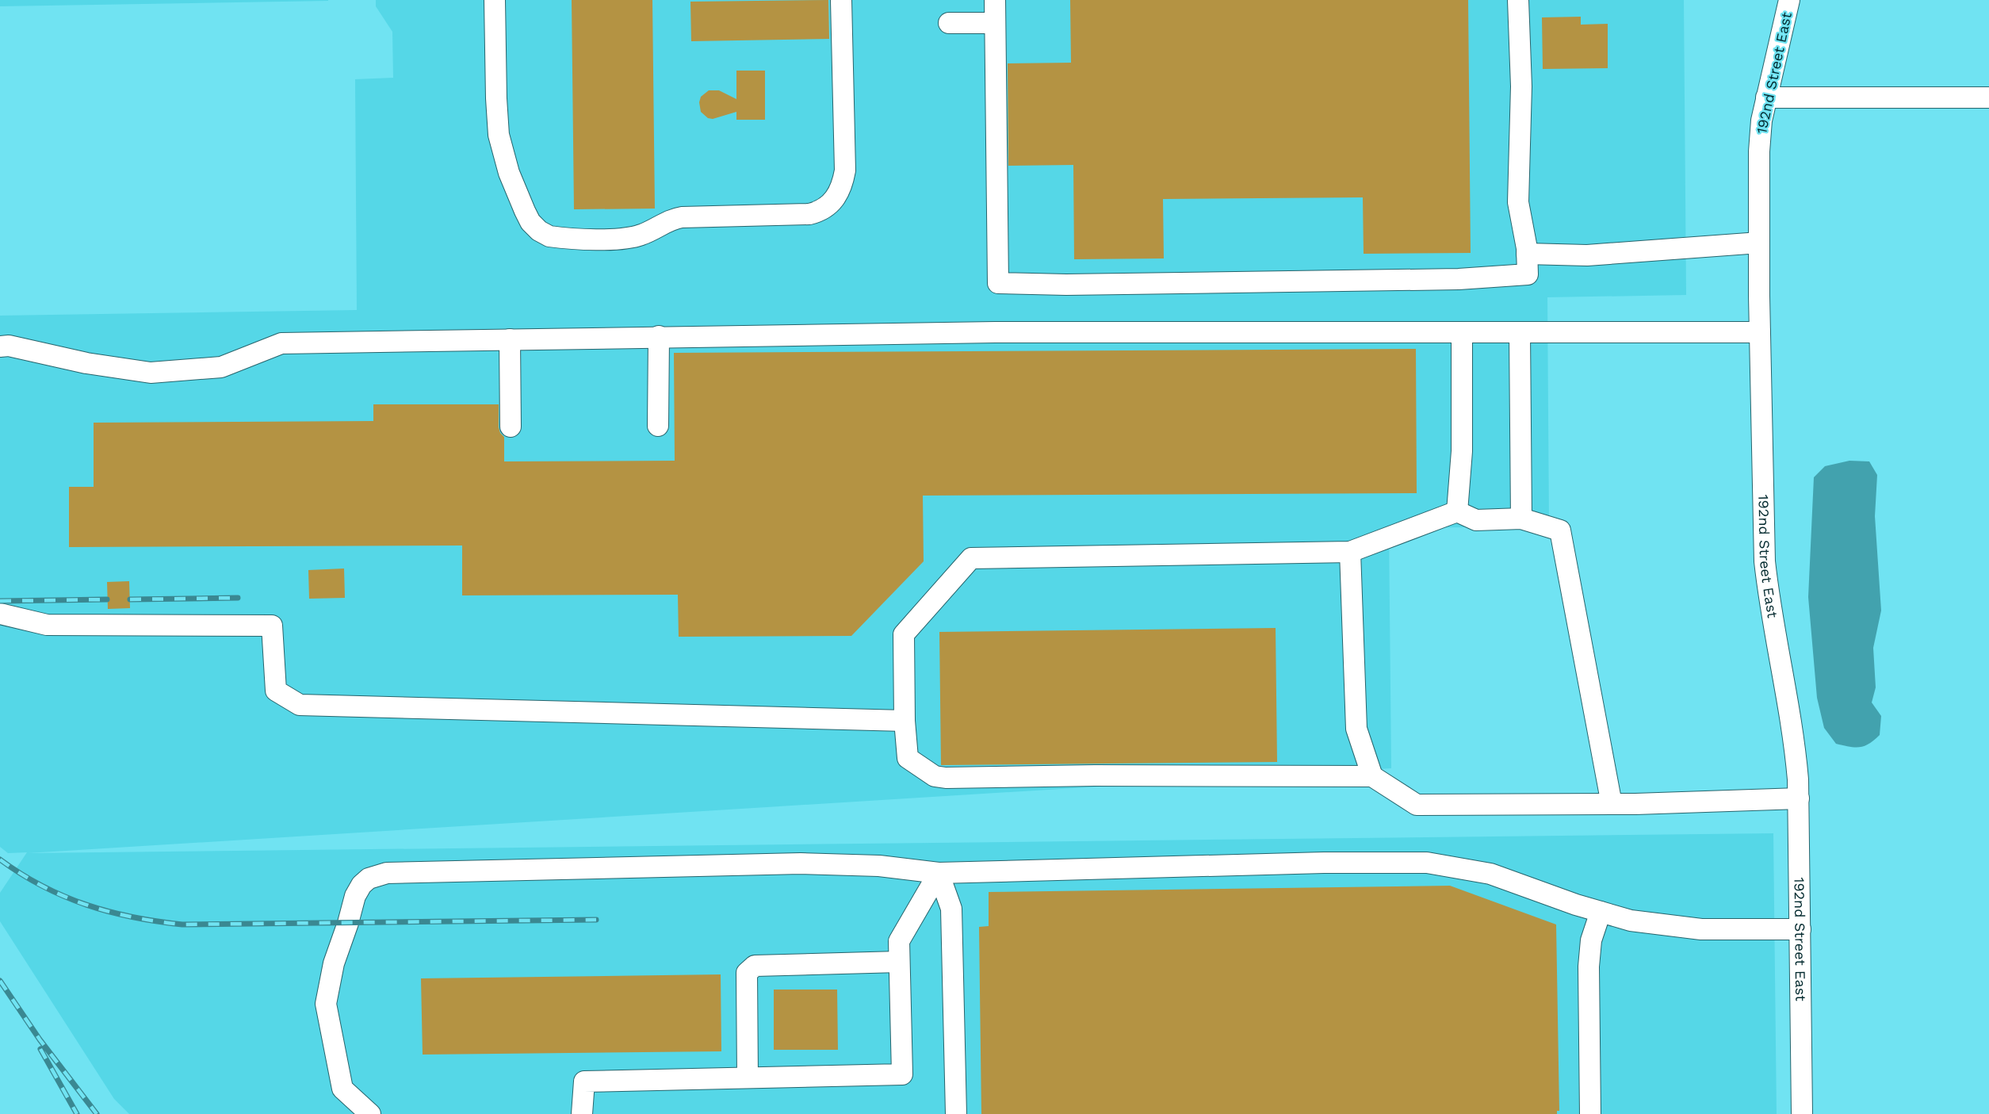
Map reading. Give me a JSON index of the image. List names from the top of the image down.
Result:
{
  "streets": {
    "street": ["192nd Street East"]
  }
}
